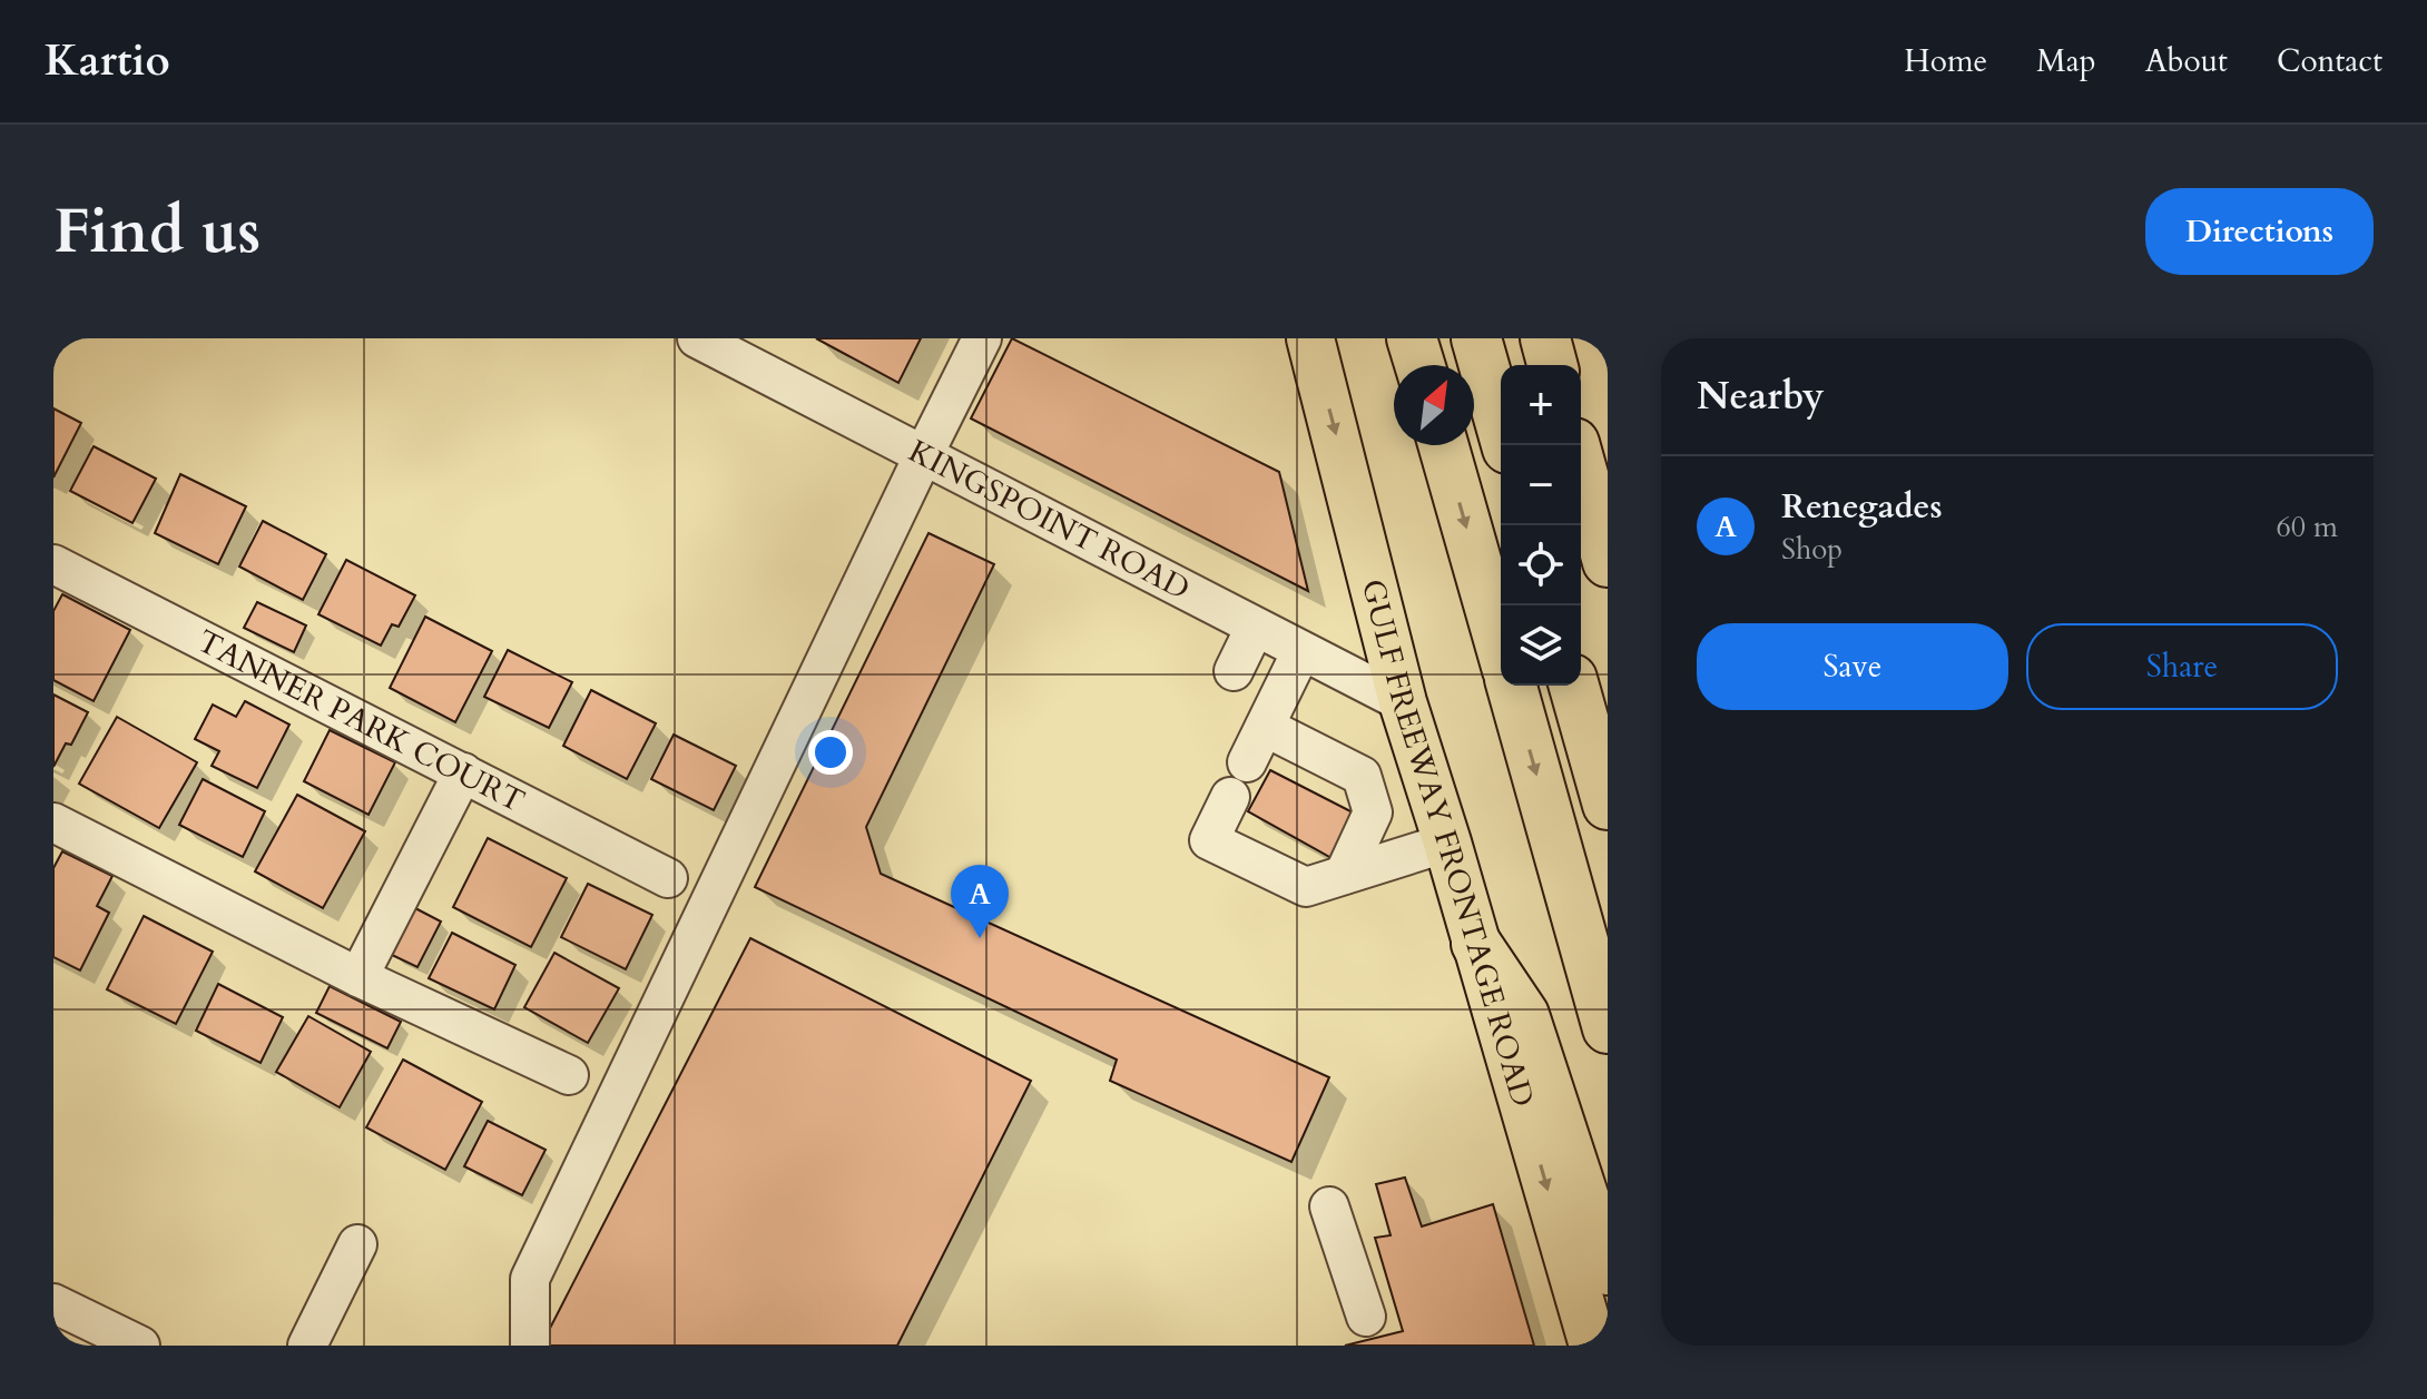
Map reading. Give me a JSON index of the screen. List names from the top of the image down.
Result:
{
  "streets": {
    "main road": ["GULF FREEWAY FRONTAGE ROAD"],
    "street": ["KINGSPOINT ROAD", "TANNER PARK COURT"]
  },
  "crossings": [
    ["KINGSPOINT ROAD", "GULF FREEWAY FRONTAGE ROAD"]
  ],
  "one_way": ["GULF FREEWAY FRONTAGE ROAD"],
  "north": "top right",
  "page": {
    "header": "Kartio",
    "nav": [
      "Home",
      "Map",
      "About",
      "Contact"
    ],
    "buttons": [
      "Directions",
      ["Save", "Share"]
    ],
    "title": "Find us",
    "heading": "Nearby",
    "map_buttons": ["+", "−"],
    "list": [
      {
        "mark": "A",
        "name": "Renegades",
        "note": "Shop",
        "value": "60 m"
      }
    ],
    "pins": "A"
  }
}
